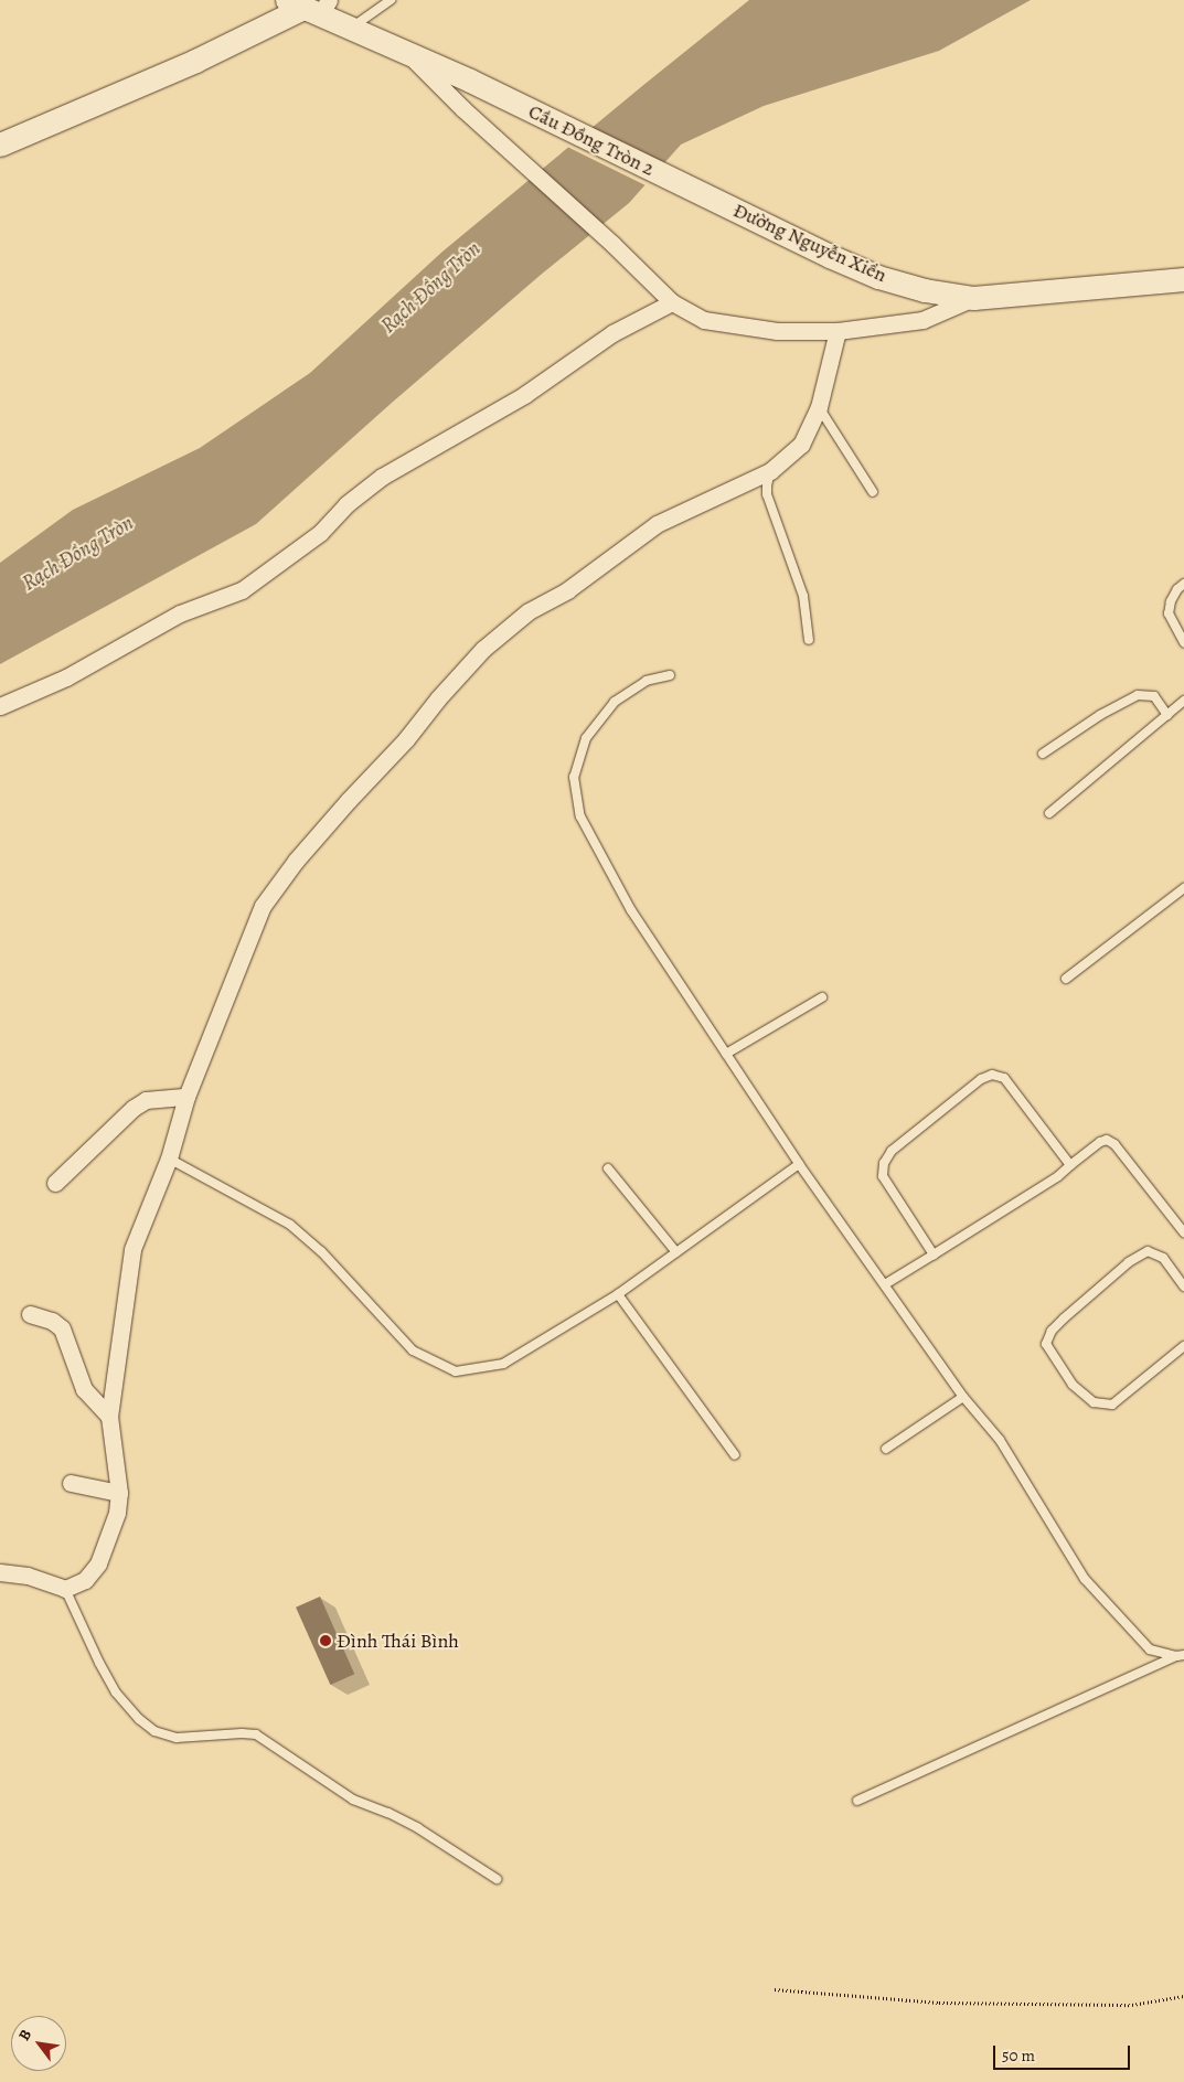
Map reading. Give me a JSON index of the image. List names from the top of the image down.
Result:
{
  "streets": {
    "main road": ["Cầu Đồng Tròn 2", "Đường Nguyễn Xiển"]
  },
  "crossings": [
    ["Cầu Đồng Tròn 2", "Đường Nguyễn Xiển"]
  ],
  "water": ["Rạch Đồng Tròn"],
  "places": ["Đình Thái Bình"],
  "scale_bar": "50 m",
  "north": "top left"
}
